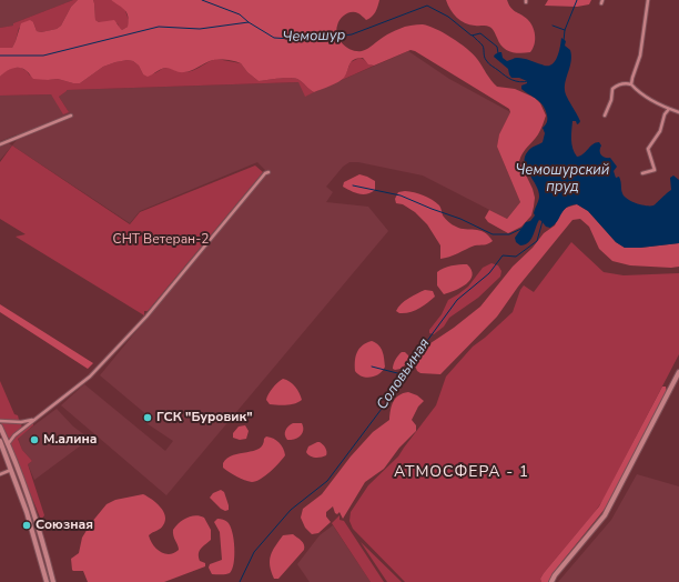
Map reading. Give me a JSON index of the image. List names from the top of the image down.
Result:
{
  "districts": ["АТМОСФЕРА - 1"],
  "water": ["Чемошур", "Чемошурский пруд", "Соловьиная"],
  "parks": ["СНТ Ветеран-2"],
  "places": ["ГСК \"Буровик\"", "М.алина", "Союзная"]
}
